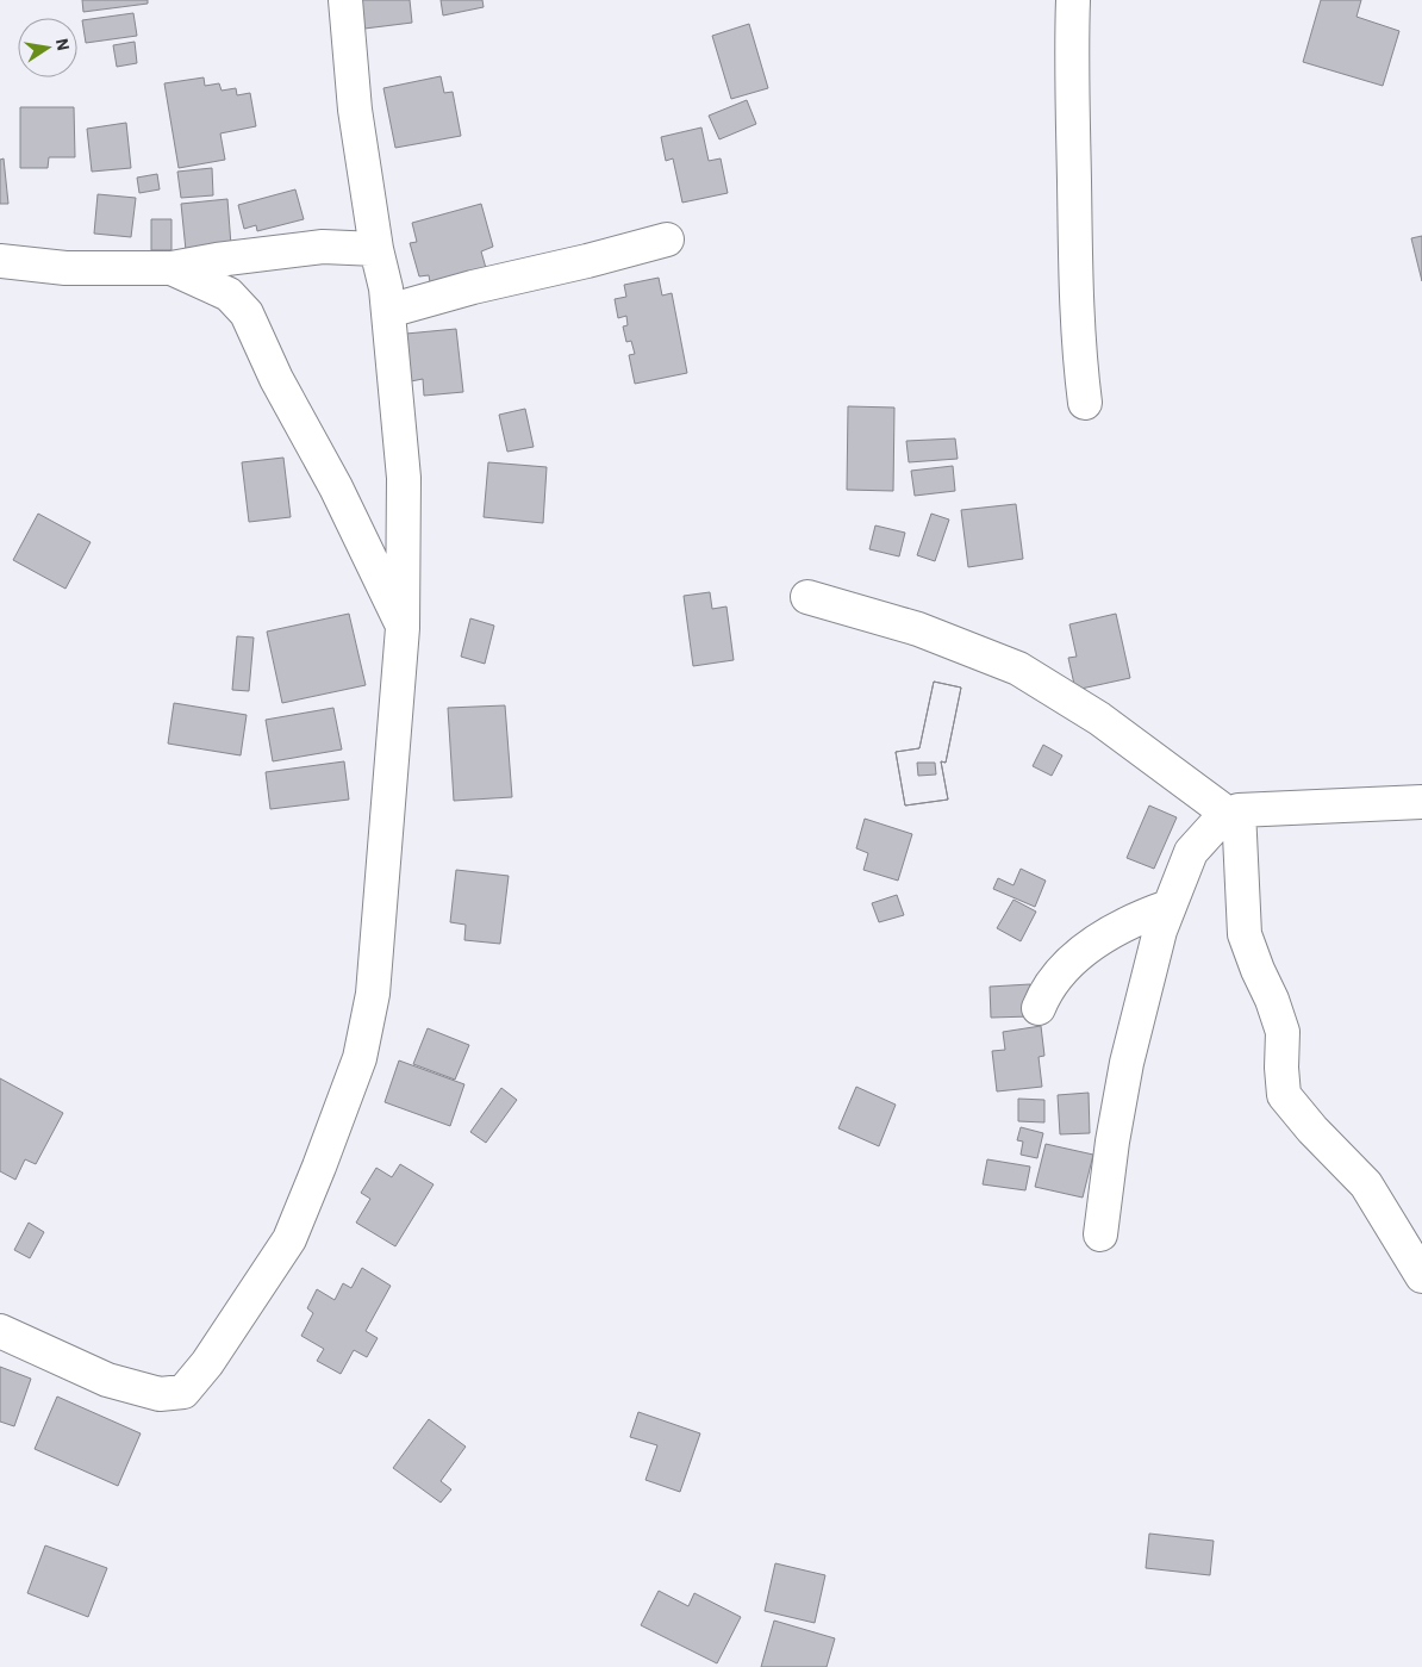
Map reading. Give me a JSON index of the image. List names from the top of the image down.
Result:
{
  "north": "right"
}
